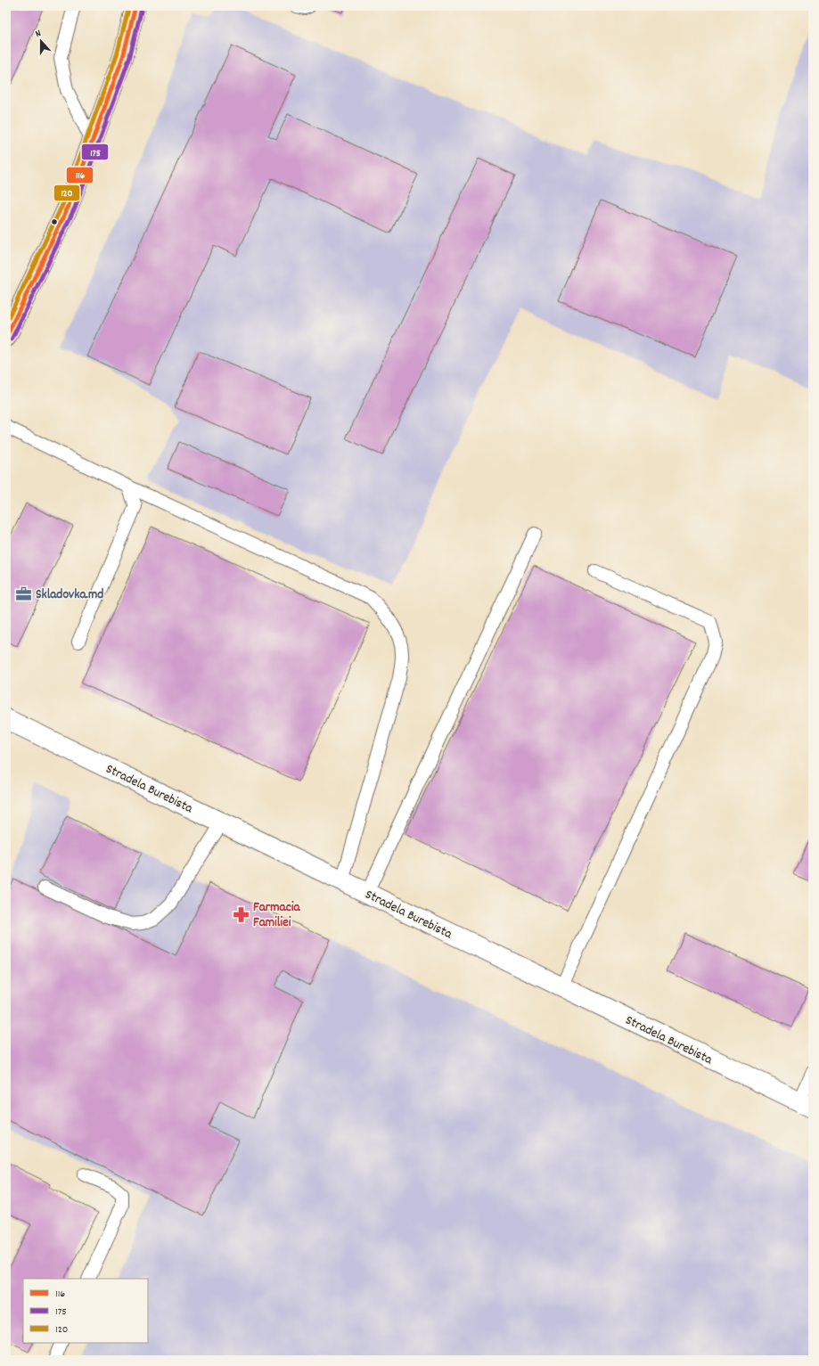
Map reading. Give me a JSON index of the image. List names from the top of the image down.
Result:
{
  "streets": {
    "street": ["Stradela Burebista"]
  },
  "places": {
    "office": ["Skladovka.md"],
    "pharmacy": ["Farmacia Familiei"]
  },
  "lines": ["transit line 116", "transit line 120", "transit line 175"],
  "legend": ["116", "175", "120"],
  "north": "top"
}
